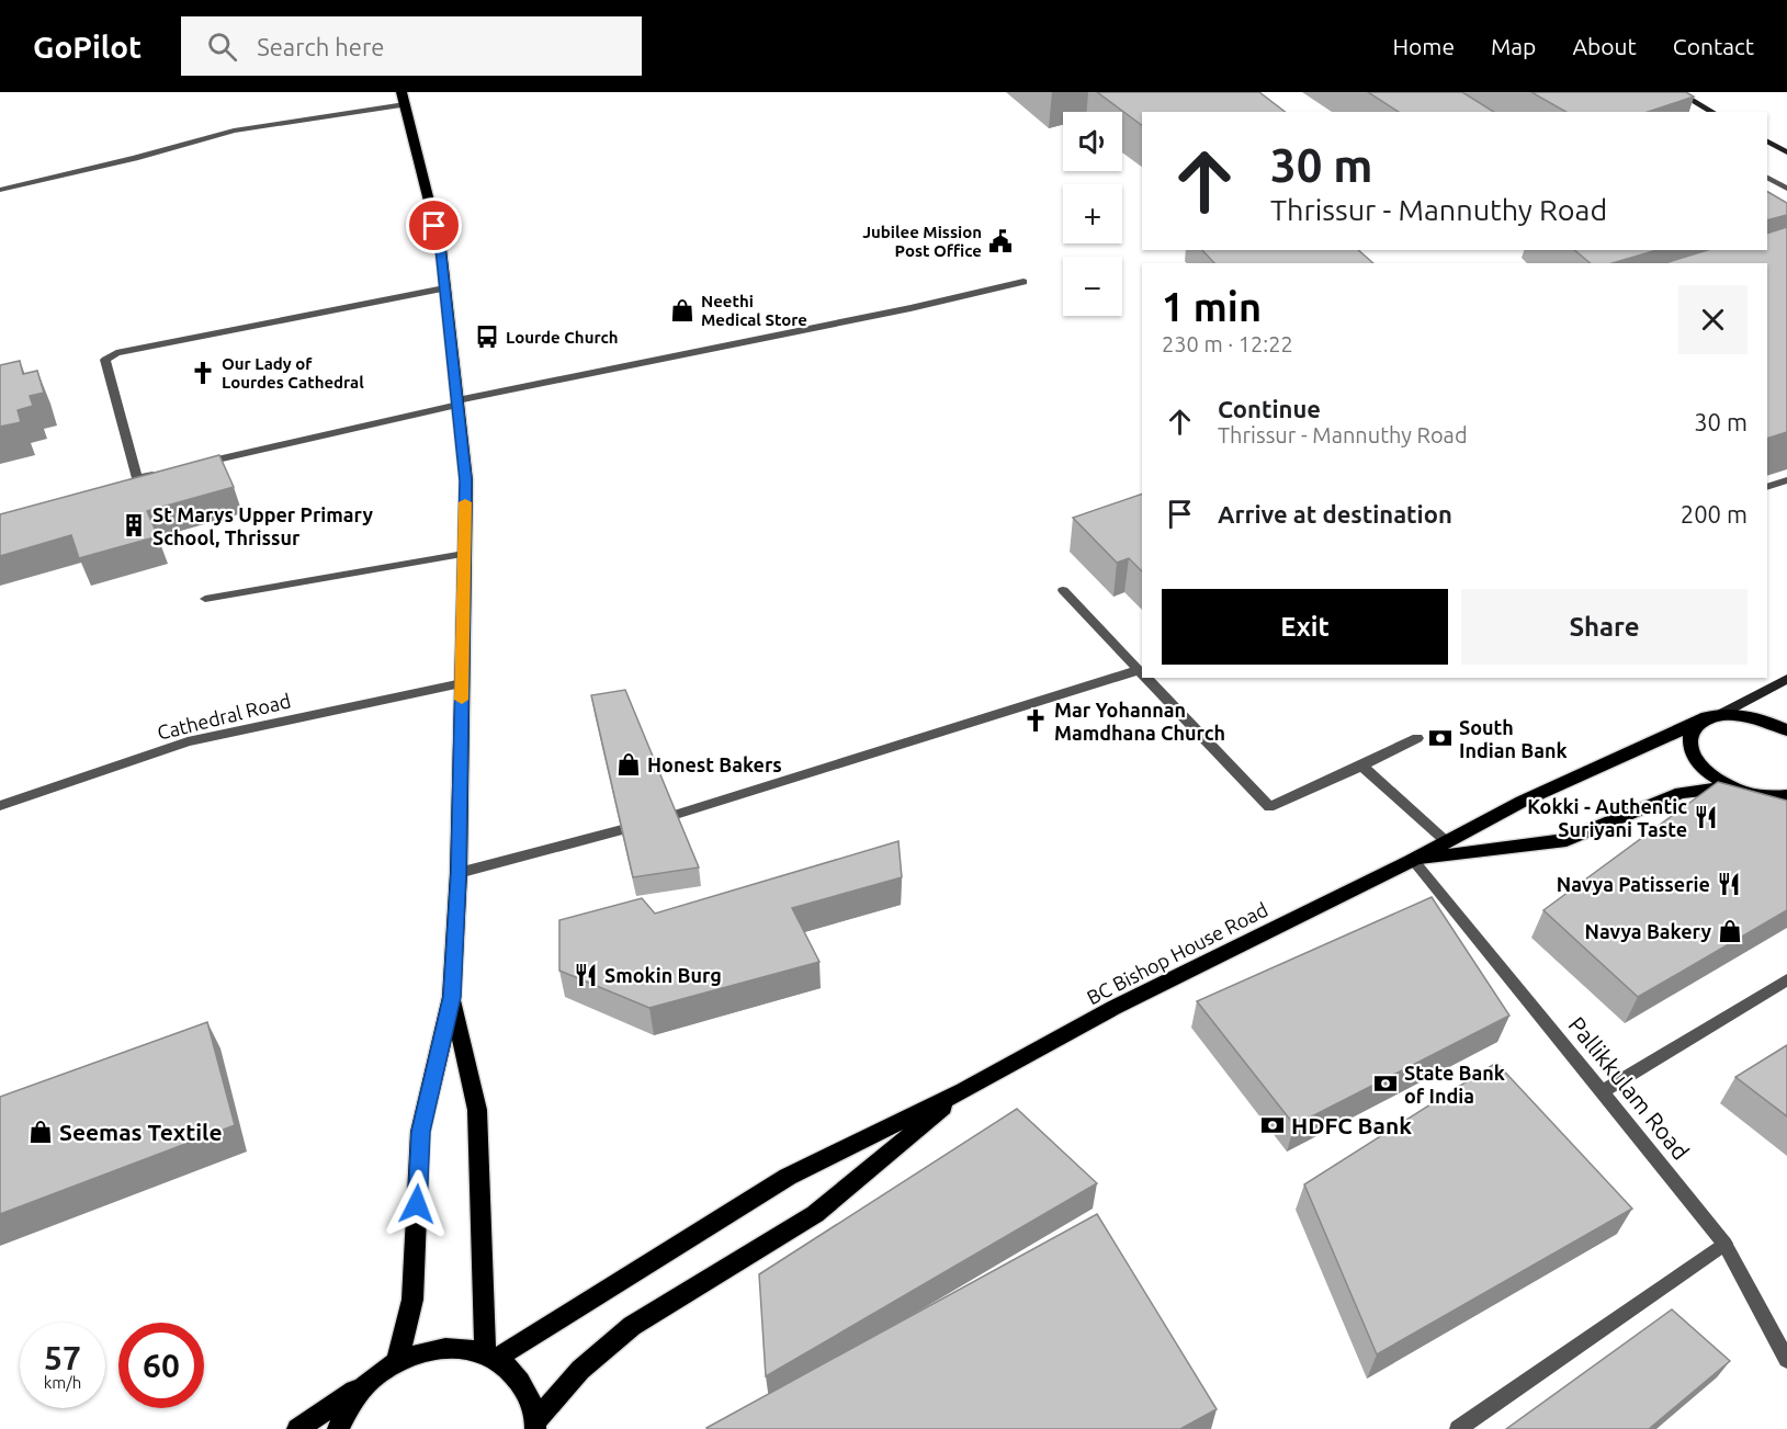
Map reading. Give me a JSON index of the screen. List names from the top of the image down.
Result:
{
  "streets": {
    "main road": ["BC Bishop House Road"],
    "street": ["Cathedral Road", "Pallikkulam Road"]
  },
  "crossings": [
    ["BC Bishop House Road", "Pallikkulam Road"]
  ],
  "places": {
    "public building": ["Jubilee Mission Post Office"],
    "shop": [
      "Neethi Medical Store",
      "Honest Bakers",
      "Navya Bakery",
      "Seemas Textile"
    ],
    "bus stop": ["Lourde Church"],
    "church": ["Our Lady of Lourdes Cathedral", "Mar Yohannan Mamdhana Church"],
    "building": ["St Marys Upper Primary School, Thrissur"],
    "bank": ["South Indian Bank", "State Bank of India", "HDFC Bank"],
    "restaurant": ["Kokki - Authentic Suriyani Taste", "Navya Patisserie", "Smokin Burg"]
  },
  "page": {
    "header": "GoPilot",
    "search": "Search here",
    "nav": [
      "Home",
      "Map",
      "About",
      "Contact"
    ],
    "map_buttons": ["+", "−"],
    "turn": ["30 m", "Thrissur - Mannuthy Road"],
    "heading": ["1 min", "230 m · 12:22"],
    "list": [
      {
        "name": "Continue",
        "note": "Thrissur - Mannuthy Road",
        "value": "30 m"
      },
      {
        "name": "Arrive at destination",
        "value": "200 m"
      }
    ],
    "buttons": ["Exit", "Share"],
    "speed": "57 km/h",
    "limit": "60"
  }
}
